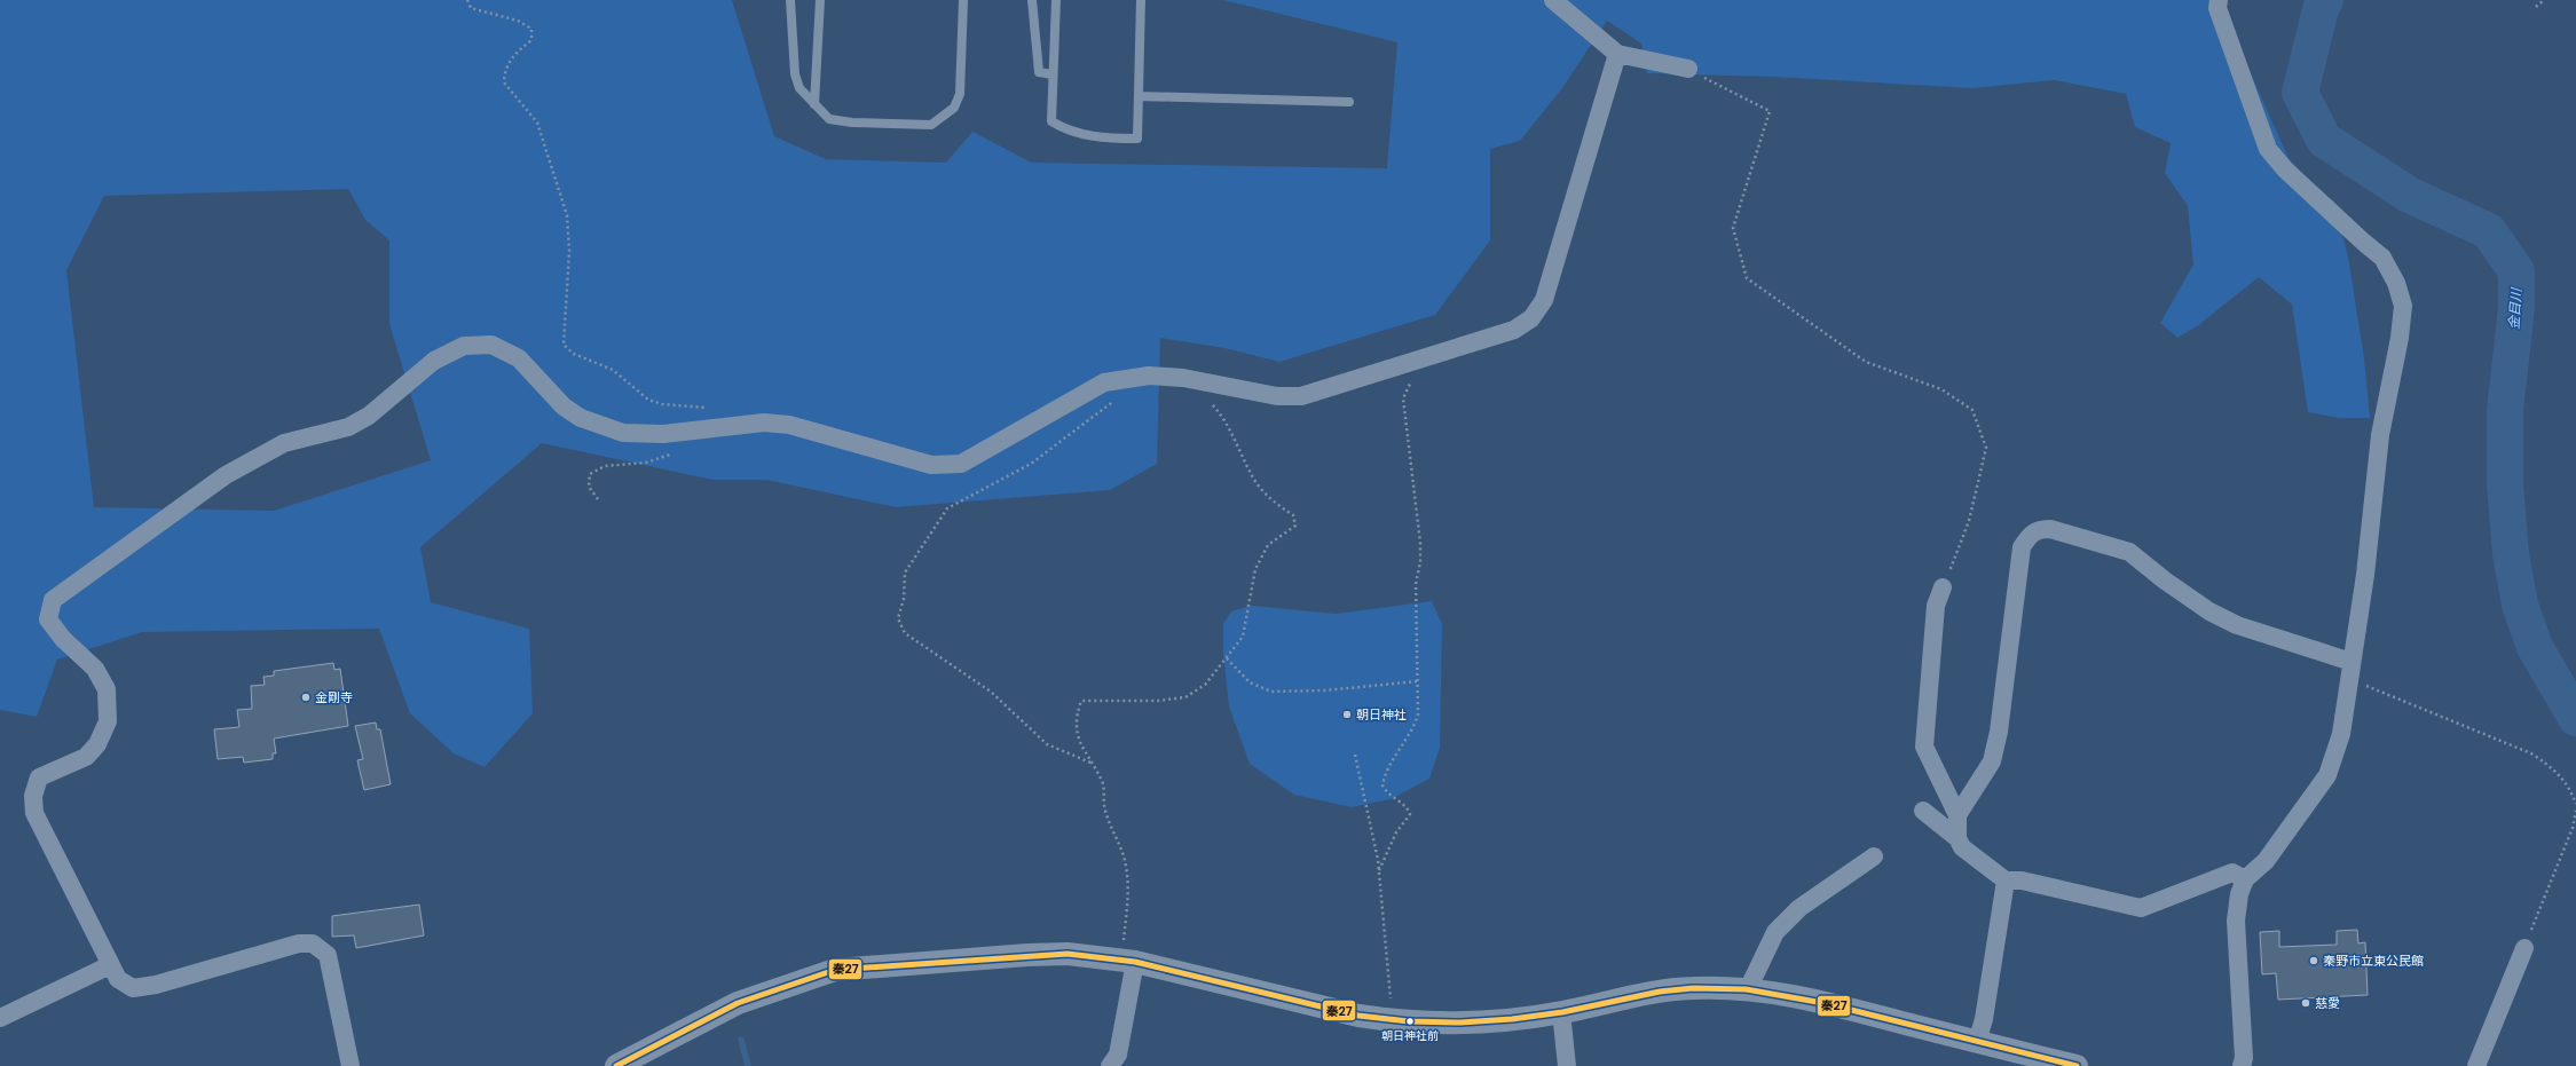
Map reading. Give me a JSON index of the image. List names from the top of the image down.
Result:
{
  "water": ["金目川"],
  "places": [
    "金剛寺",
    "朝日神社",
    "秦野市立東公民館",
    "慈愛",
    "朝日神社前"
  ],
  "lines": ["transit line 秦27"]
}
